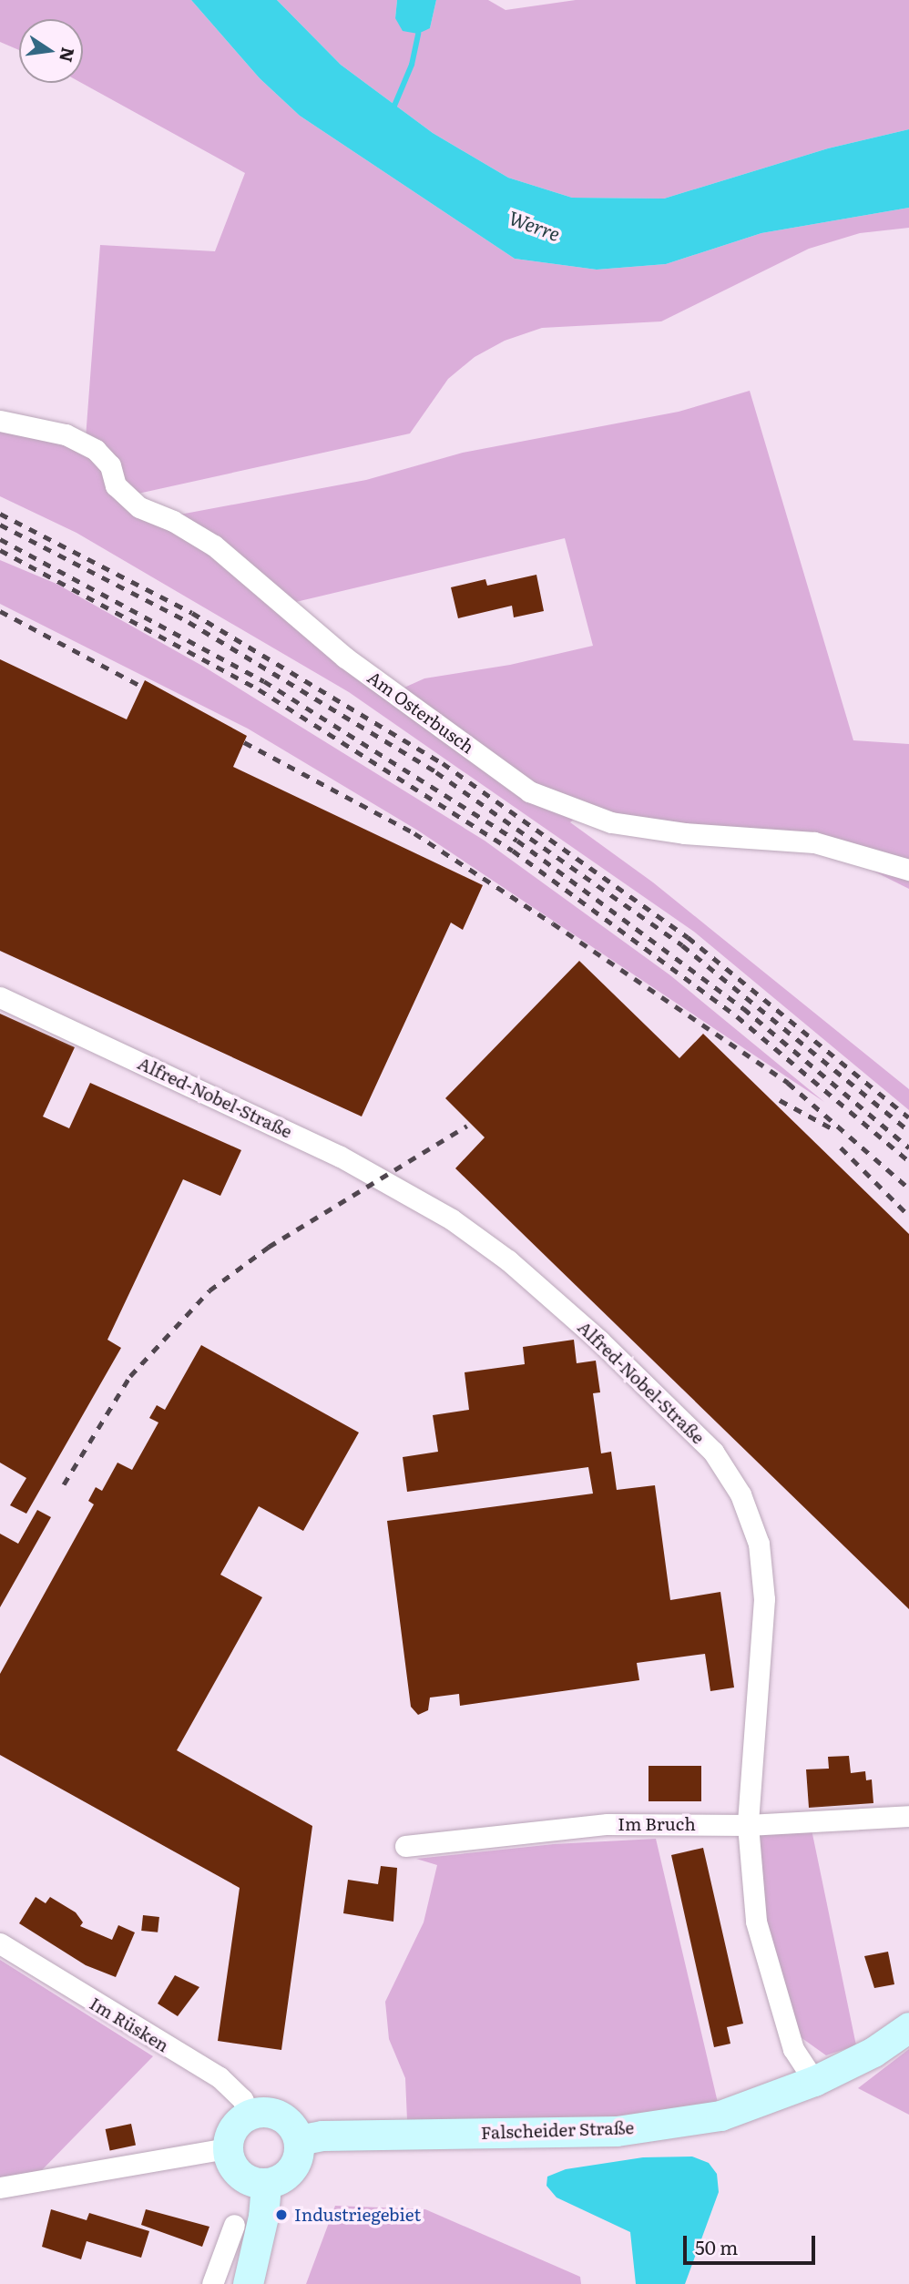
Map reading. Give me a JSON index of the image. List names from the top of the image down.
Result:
{
  "streets": {
    "street": [
      "Am Osterbusch",
      "Alfred-Nobel-Straße",
      "Im Bruch",
      "Im Rüsken",
      "Falscheider Straße"
    ]
  },
  "crossings": [
    ["Alfred-Nobel-Straße", "Im Bruch"],
    ["Alfred-Nobel-Straße", "Falscheider Straße"],
    ["Im Rüsken", "Falscheider Straße"]
  ],
  "water": ["Werre"],
  "places": ["Industriegebiet"],
  "scale_bar": "50 m",
  "north": "right"
}
